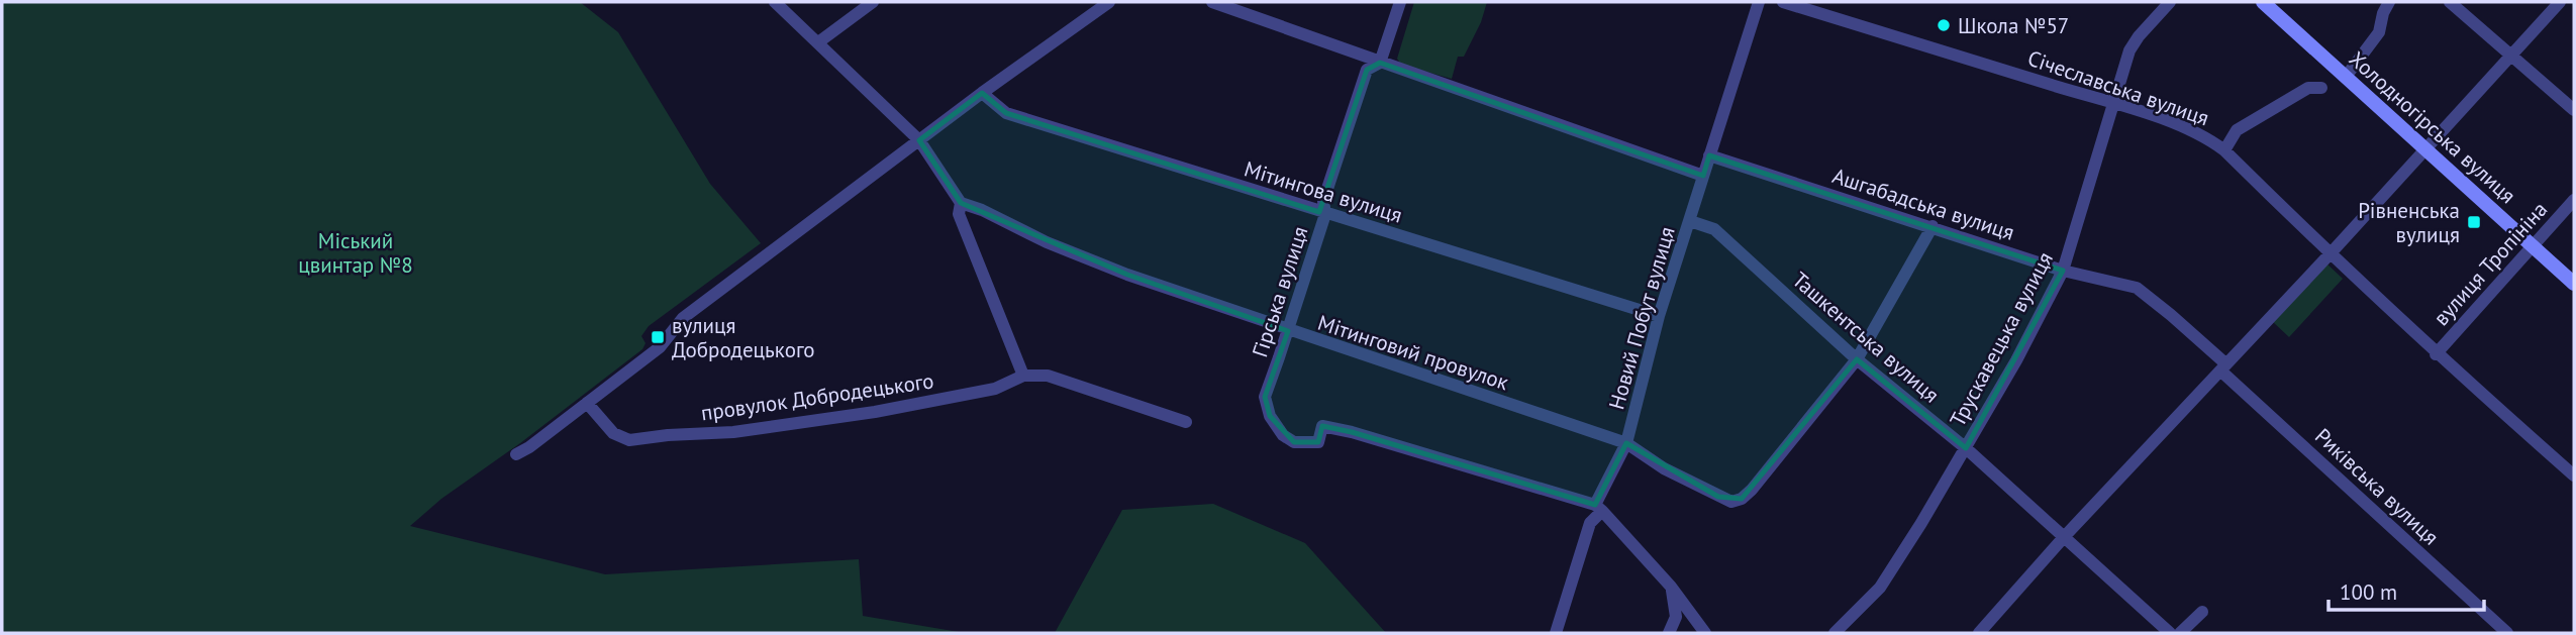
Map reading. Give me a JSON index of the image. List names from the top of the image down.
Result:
{
  "streets": {
    "main road": ["Холодногірська вулиця"],
    "street": [
      "Січеславська вулиця",
      "Мітингова вулиця",
      "Ашгабадська вулиця",
      "вулиця Тропініна",
      "Гірська вулиця",
      "Новий Побут вулиця",
      "Ташкентська вулиця",
      "Трускавецька вулиця",
      "Мітинговий провулок",
      "провулок Добродецького",
      "Риківська вулиця"
    ]
  },
  "crossings": [
    ["Січеславська вулиця", "вулиця Тропініна"],
    ["Січеславська вулиця", "Трускавецька вулиця"],
    ["Холодногірська вулиця", "вулиця Тропініна"],
    ["Мітингова вулиця", "Гірська вулиця"],
    ["Мітингова вулиця", "Новий Побут вулиця"],
    ["Ашгабадська вулиця", "Новий Побут вулиця"],
    ["Ашгабадська вулиця", "Трускавецька вулиця"],
    ["Ашгабадська вулиця", "Риківська вулиця"],
    ["Гірська вулиця", "Новий Побут вулиця"],
    ["Гірська вулиця", "Мітинговий провулок"],
    ["Новий Побут вулиця", "Ташкентська вулиця"],
    ["Новий Побут вулиця", "Мітинговий провулок"],
    ["Ташкентська вулиця", "Трускавецька вулиця"],
    ["Ташкентська вулиця", "Мітинговий провулок"]
  ],
  "parks": ["Міський цвинтар №8"],
  "places": {
    "other": ["Школа №57"],
    "transit": ["Рівненська вулиця", "вулиця Добродецького"]
  },
  "scale_bar": "100 m"
}
